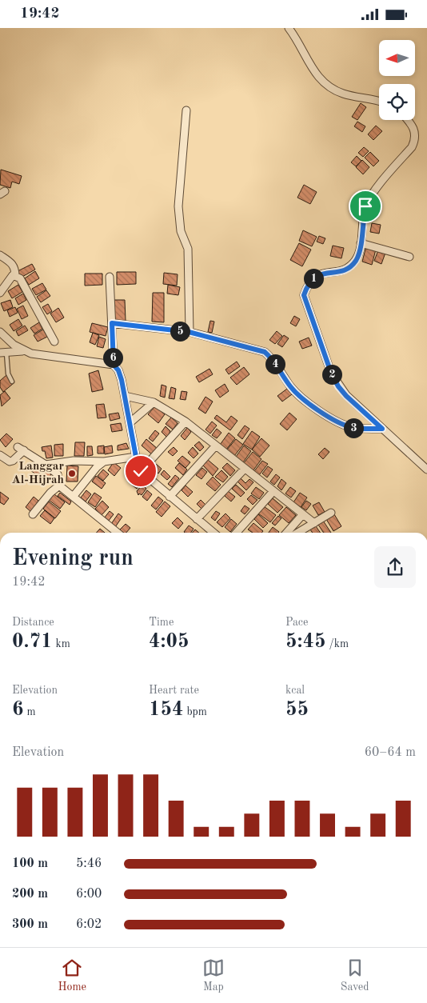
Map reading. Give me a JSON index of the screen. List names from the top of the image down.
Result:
{
  "places": ["Langgar Al-Hijrah"],
  "north": "left",
  "page": {
    "status": "19:42",
    "pins": [
      "1",
      "5",
      "6",
      "4",
      "2",
      "3"
    ],
    "heading": ["Evening run", "19:42"],
    "stats": [
      ["Distance", "0.71 km"],
      ["Time", "4:05"],
      ["Pace", "5:45 /km"],
      ["Elevation", "6 m"],
      ["Heart rate", "154 bpm"],
      ["kcal", "55"]
    ],
    "chart": ["Elevation", "60–64 m"],
    "list": [
      {
        "name": "100 m",
        "note": "5:46"
      },
      {
        "name": "200 m",
        "note": "6:00"
      },
      {
        "name": "300 m",
        "note": "6:02"
      }
    ],
    "tabs": ["Home", "Map", "Saved"]
  }
}
